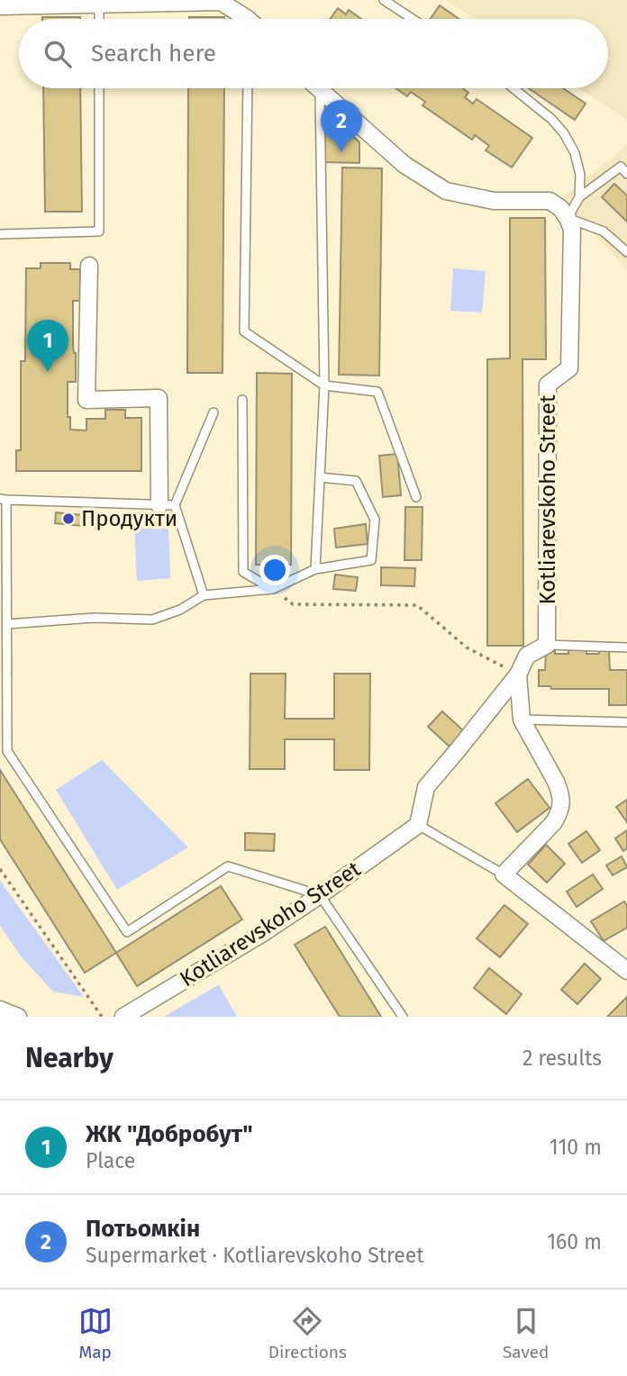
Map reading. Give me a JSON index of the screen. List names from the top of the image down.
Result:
{
  "streets": {
    "street": ["Kotliarevskoho Street"]
  },
  "places": ["Продукти"],
  "page": {
    "search": "Search here",
    "pins": ["2", "1"],
    "heading": ["Nearby", "2 results"],
    "list": [
      {
        "mark": "1",
        "name": "ЖК \"Добробут\"",
        "note": "Place",
        "value": "110 m"
      },
      {
        "mark": "2",
        "name": "Потьомкін",
        "note": "Supermarket · Kotliarevskoho Street",
        "value": "160 m"
      }
    ],
    "nav": ["Map", "Directions", "Saved"]
  }
}
